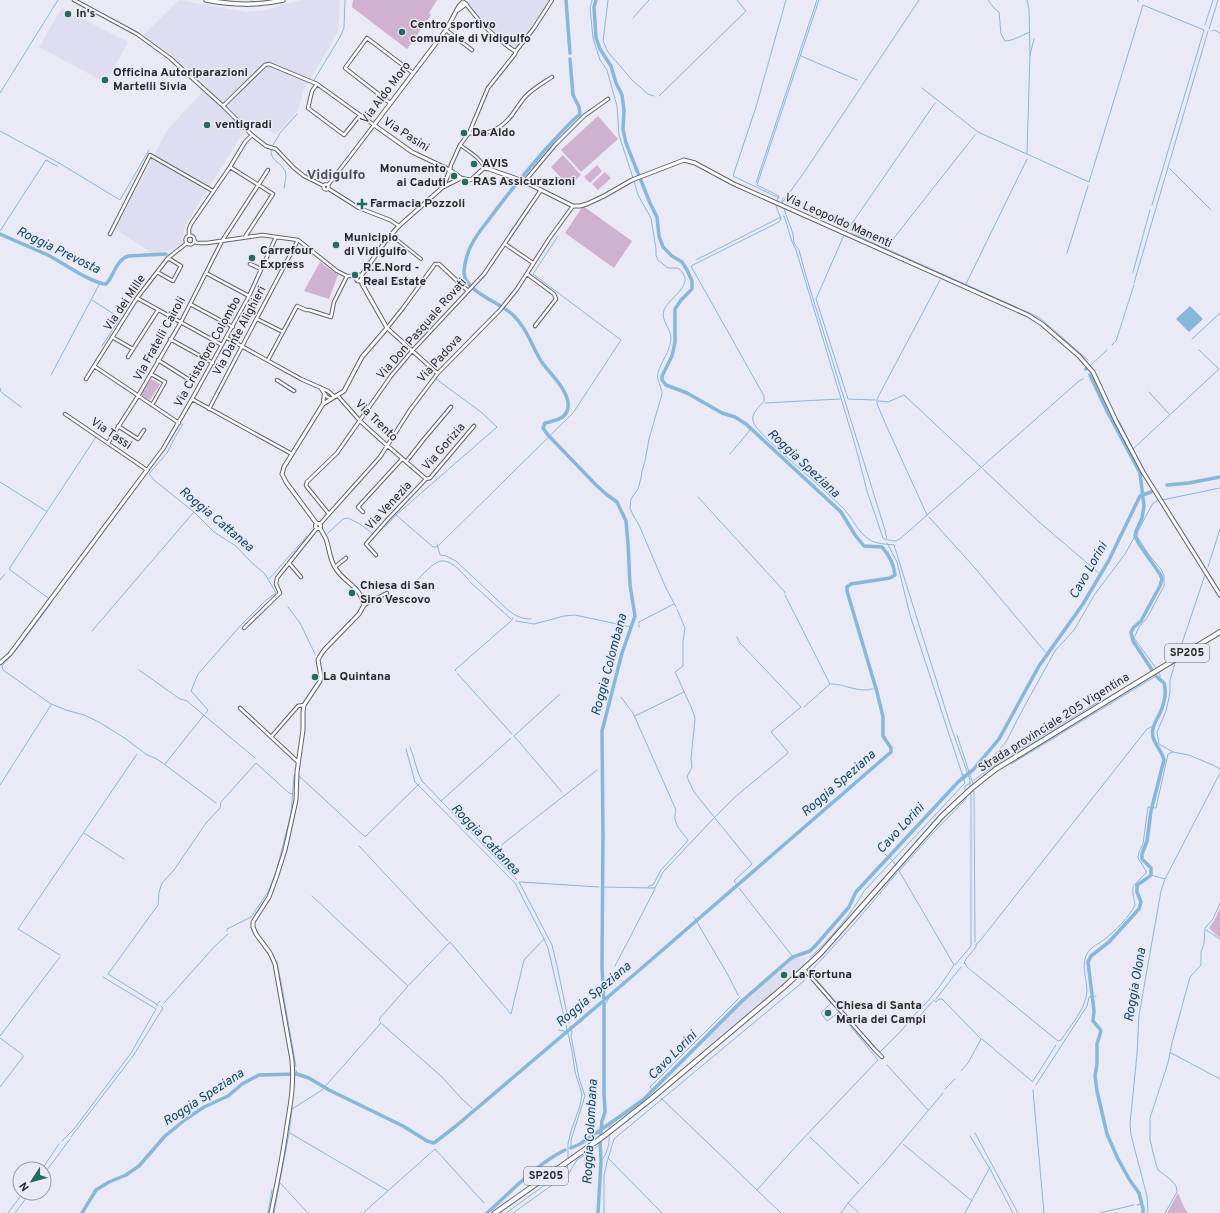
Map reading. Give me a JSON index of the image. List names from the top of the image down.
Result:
{
  "streets": {
    "main road": ["SP205", "Strada provinciale 205 Vigentina"],
    "street": [
      "Via Aldo Moro",
      "Via Pasini",
      "Via Leopoldo Manenti",
      "Via dei Mille",
      "Via Don Pasquale Rovati",
      "Via Dante Alighieri",
      "Via Fratelli Cairoli",
      "Via Cristoforo Colombo",
      "Via Padova",
      "Via Trento",
      "Via Tassi",
      "Via Gorizia",
      "Via Venezia"
    ]
  },
  "crossings": [
    ["Via Aldo Moro", "Via Pasini"],
    ["Via Leopoldo Manenti", "Via Padova"],
    ["Via Don Pasquale Rovati", "Via Padova"],
    ["Via Don Pasquale Rovati", "Via Trento"],
    ["Via Fratelli Cairoli", "Via Tassi"],
    ["Via Cristoforo Colombo", "Via Tassi"],
    ["Via Padova", "Via Trento"],
    ["Via Trento", "Via Gorizia"],
    ["Via Trento", "Via Venezia"],
    ["Via Gorizia", "Via Venezia"]
  ],
  "districts": ["Vidigulfo"],
  "water": [
    "Roggia Prevosta",
    "Roggia Speziana",
    "Roggia Cattanea",
    "Cavo Lorini",
    "Roggia Colombana",
    "Roggia Olona"
  ],
  "places": {
    "other": [
      "In's",
      "Centro sportivo comunale di Vidigulfo",
      "Officina Autoriparazioni Martelli Sivia",
      "ventigradi",
      "Da Aldo",
      "AVIS",
      "Monumento ai Caduti",
      "RAS Assicurazioni",
      "Municipio di Vidigulfo",
      "Carrefour Express",
      "R.E.Nord - Real Estate",
      "Chiesa di San Siro Vescovo",
      "La Quintana",
      "La Fortuna",
      "Chiesa di Santa Maria dei Campi"
    ],
    "health": ["Farmacia Pozzoli"]
  },
  "north": "bottom left"
}
